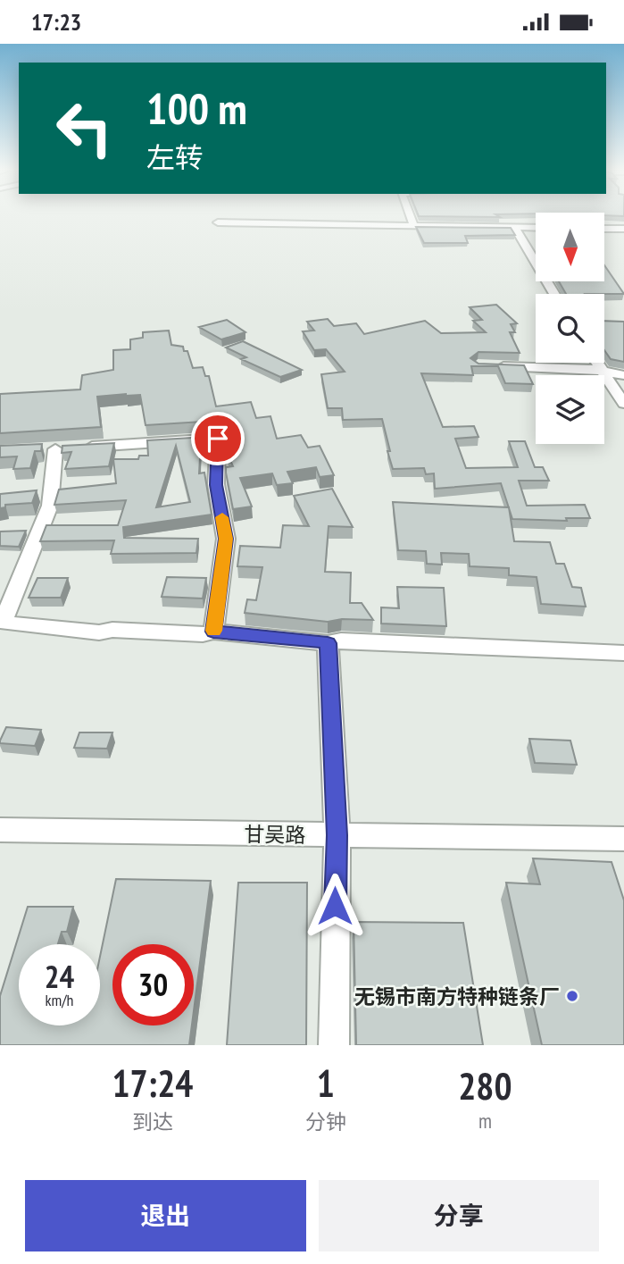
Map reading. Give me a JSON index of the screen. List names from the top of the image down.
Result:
{
  "streets": {
    "street": ["甘吴路"]
  },
  "places": ["无锡市南方特种链条厂"],
  "north": "bottom",
  "page": {
    "status": "17:23",
    "turn": ["100 m", "左转"],
    "speed": "24 km/h",
    "limit": "30",
    "eta": [
      "17:24",
      "到达",
      "1",
      "分钟",
      "280",
      "m"
    ],
    "buttons": ["退出", "分享"]
  }
}
